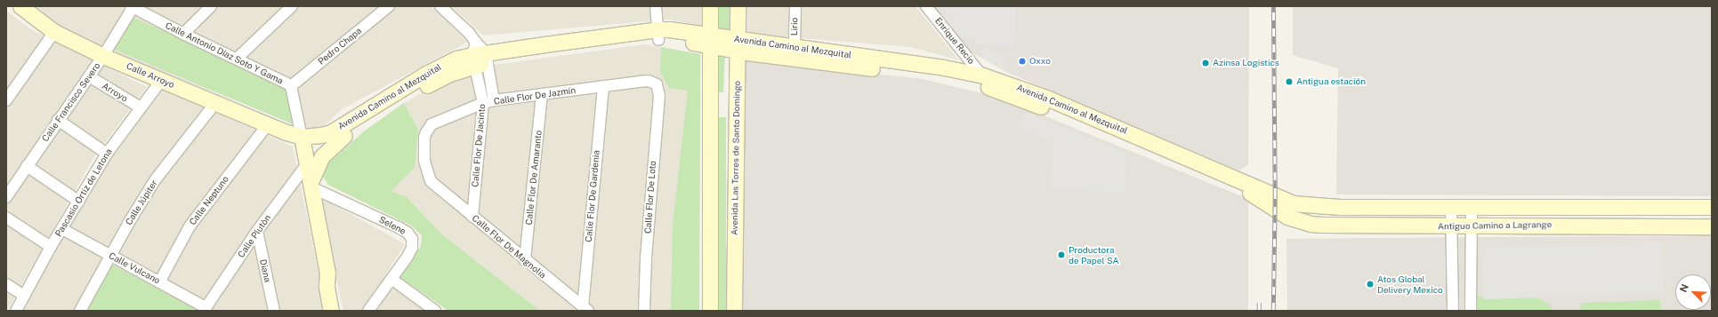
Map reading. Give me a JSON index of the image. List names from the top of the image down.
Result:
{
  "streets": {
    "street": [
      "Lirio",
      "Enrique Recio",
      "Pedro Chapa",
      "Avenida Camino al Mezquital",
      "Calle Antonio Díaz Soto Y Gama",
      "Calle Arroyo",
      "Arroyo",
      "Calle Flor De Jazmín",
      "Calle Francisco Severo",
      "Calle Flor De Jacinto",
      "Avenida Las Torres de Santo Domingo",
      "Calle Flor De Amaranto",
      "Pascasio Ortiz de Letona",
      "Calle Flor De Gardenia",
      "Calle Flor De Loto",
      "Calle Neptuno",
      "Calle Júpiter",
      "Selene",
      "Antiguo Camino a Lagrange",
      "Calle Plutòn",
      "Calle Flor De Magnolia",
      "Calle Vulcano",
      "Diana"
    ]
  },
  "crossings": [
    ["Lirio", "Avenida Camino al Mezquital"],
    ["Enrique Recio", "Avenida Camino al Mezquital"],
    ["Pedro Chapa", "Calle Antonio Díaz Soto Y Gama"],
    ["Avenida Camino al Mezquital", "Calle Antonio Díaz Soto Y Gama"],
    ["Avenida Camino al Mezquital", "Calle Arroyo"],
    ["Avenida Camino al Mezquital", "Calle Flor De Jacinto"],
    ["Avenida Camino al Mezquital", "Avenida Las Torres de Santo Domingo"],
    ["Avenida Camino al Mezquital", "Antiguo Camino a Lagrange"],
    ["Calle Antonio Díaz Soto Y Gama", "Calle Arroyo"],
    ["Calle Antonio Díaz Soto Y Gama", "Calle Francisco Severo"],
    ["Calle Arroyo", "Calle Francisco Severo"],
    ["Calle Arroyo", "Pascasio Ortiz de Letona"],
    ["Calle Arroyo", "Calle Neptuno"],
    ["Calle Arroyo", "Calle Júpiter"],
    ["Arroyo", "Calle Francisco Severo"],
    ["Arroyo", "Pascasio Ortiz de Letona"],
    ["Calle Flor De Jazmín", "Calle Flor De Jacinto"],
    ["Calle Flor De Jazmín", "Calle Flor De Amaranto"],
    ["Calle Flor De Jazmín", "Calle Flor De Gardenia"],
    ["Calle Flor De Jazmín", "Calle Flor De Loto"],
    ["Calle Flor De Jazmín", "Calle Flor De Magnolia"],
    ["Calle Flor De Jacinto", "Calle Flor De Magnolia"],
    ["Calle Flor De Amaranto", "Calle Flor De Magnolia"],
    ["Pascasio Ortiz de Letona", "Calle Vulcano"],
    ["Calle Flor De Gardenia", "Calle Flor De Magnolia"],
    ["Calle Neptuno", "Calle Vulcano"],
    ["Calle Júpiter", "Calle Vulcano"],
    ["Calle Plutòn", "Calle Vulcano"],
    ["Calle Plutòn", "Diana"]
  ],
  "places": [
    "Oxxo",
    "Azinsa Logistics",
    "Antigua estación",
    "Productora de Papel SA",
    "Atos Global Delivery Mexico"
  ],
  "north": "top left"
}
